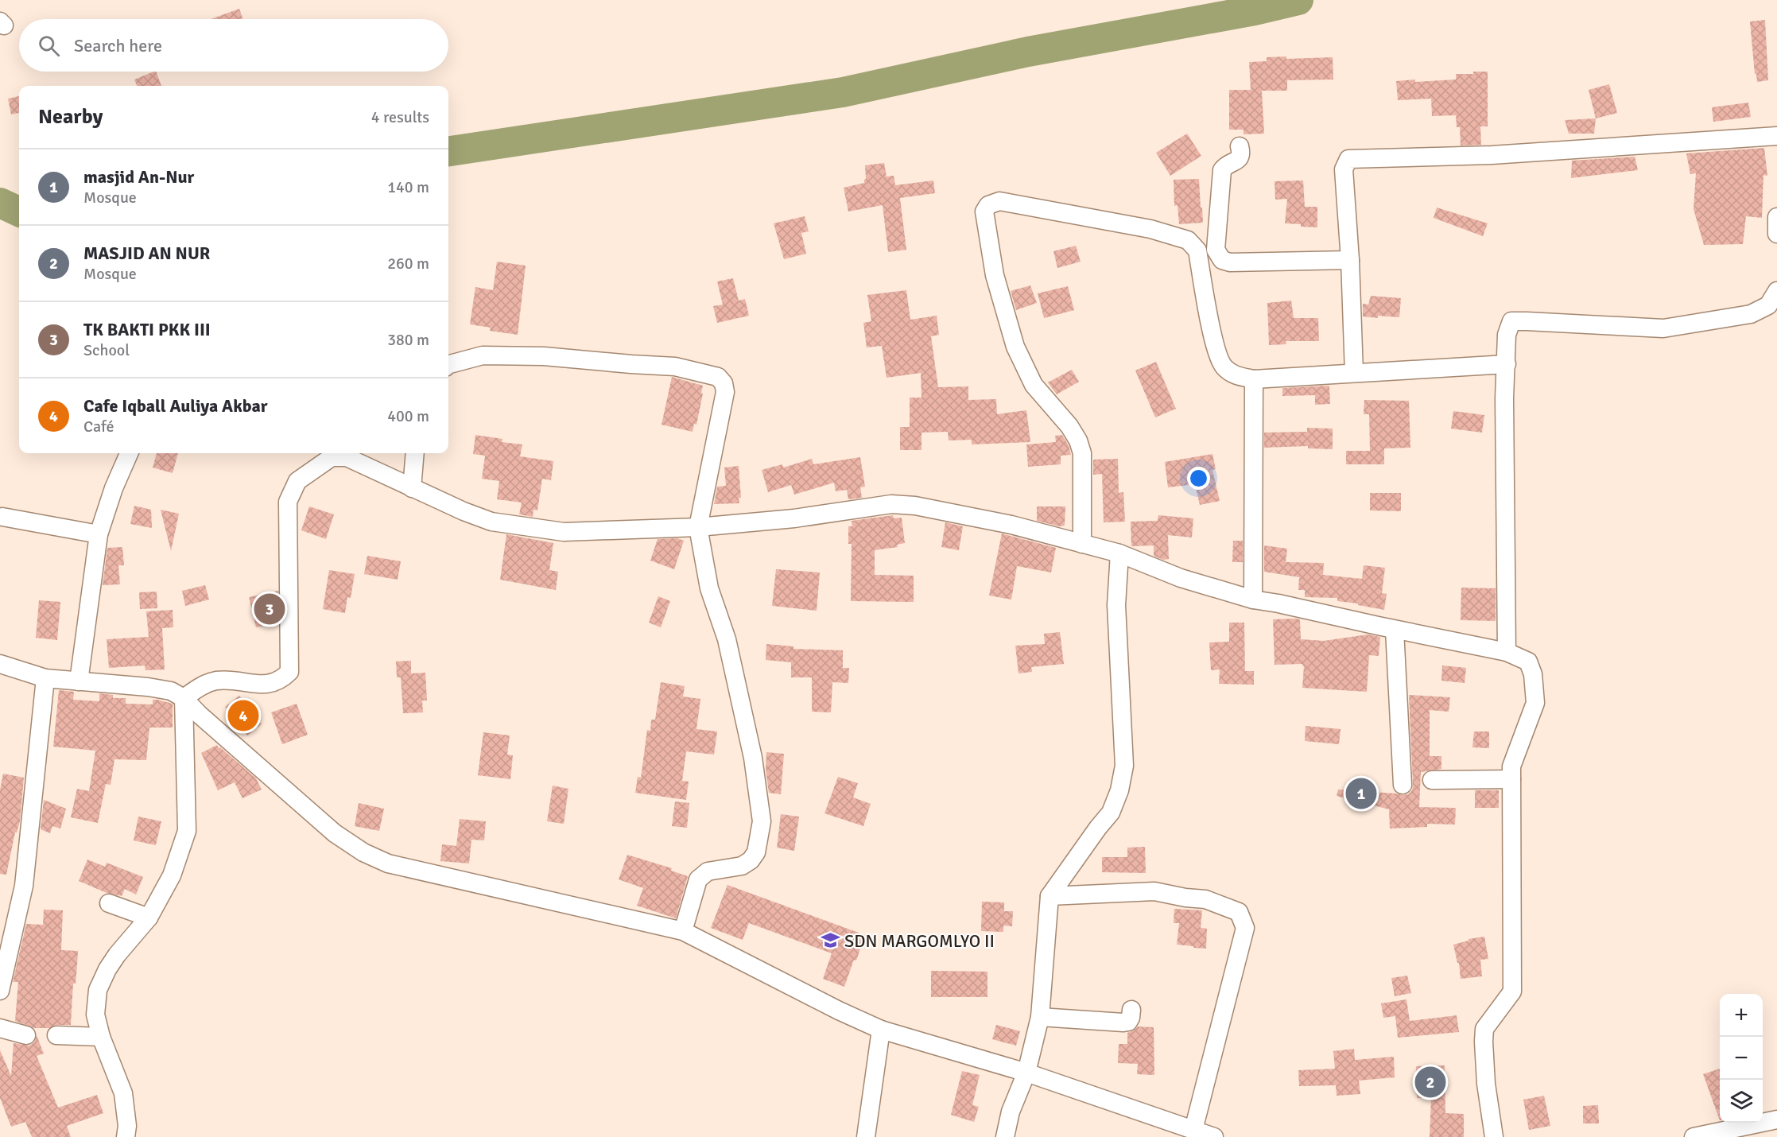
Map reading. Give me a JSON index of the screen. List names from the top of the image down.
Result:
{
  "places": {
    "school or university": ["SDN MARGOMLYO II"]
  },
  "page": {
    "search": "Search here",
    "heading": ["Nearby", "4 results"],
    "list": [
      {
        "mark": "1",
        "name": "masjid An-Nur",
        "note": "Mosque",
        "value": "140 m"
      },
      {
        "mark": "2",
        "name": "MASJID AN NUR",
        "note": "Mosque",
        "value": "260 m"
      },
      {
        "mark": "3",
        "name": "TK BAKTI PKK III",
        "note": "School",
        "value": "380 m"
      },
      {
        "mark": "4",
        "name": "Cafe Iqball Auliya Akbar",
        "note": "Café",
        "value": "400 m"
      }
    ],
    "pins": [
      "3",
      "4",
      "1",
      "2"
    ],
    "map_buttons": ["+", "−"]
  }
}
